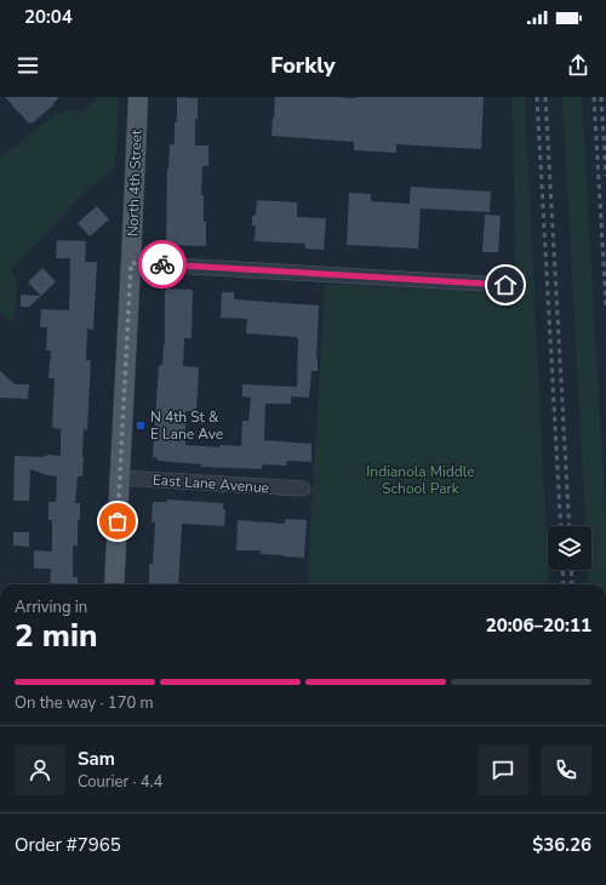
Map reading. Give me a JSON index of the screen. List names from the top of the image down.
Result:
{
  "streets": {
    "main road": ["North 4th Street"],
    "street": ["East Lane Avenue"]
  },
  "crossings": [
    ["North 4th Street", "East Lane Avenue"]
  ],
  "parks": ["Indianola Middle School Park"],
  "places": {
    "transit": ["N 4th St & E Lane Ave"]
  },
  "page": {
    "status": "20:04",
    "header": "Forkly",
    "heading": ["2 min", "Arriving in", "20:06–20:11"],
    "panel": [
      "Sam",
      "Courier · 4.4",
      "Order #7965",
      "$36.26"
    ],
    "bar": "On the way · 170 m"
  }
}
